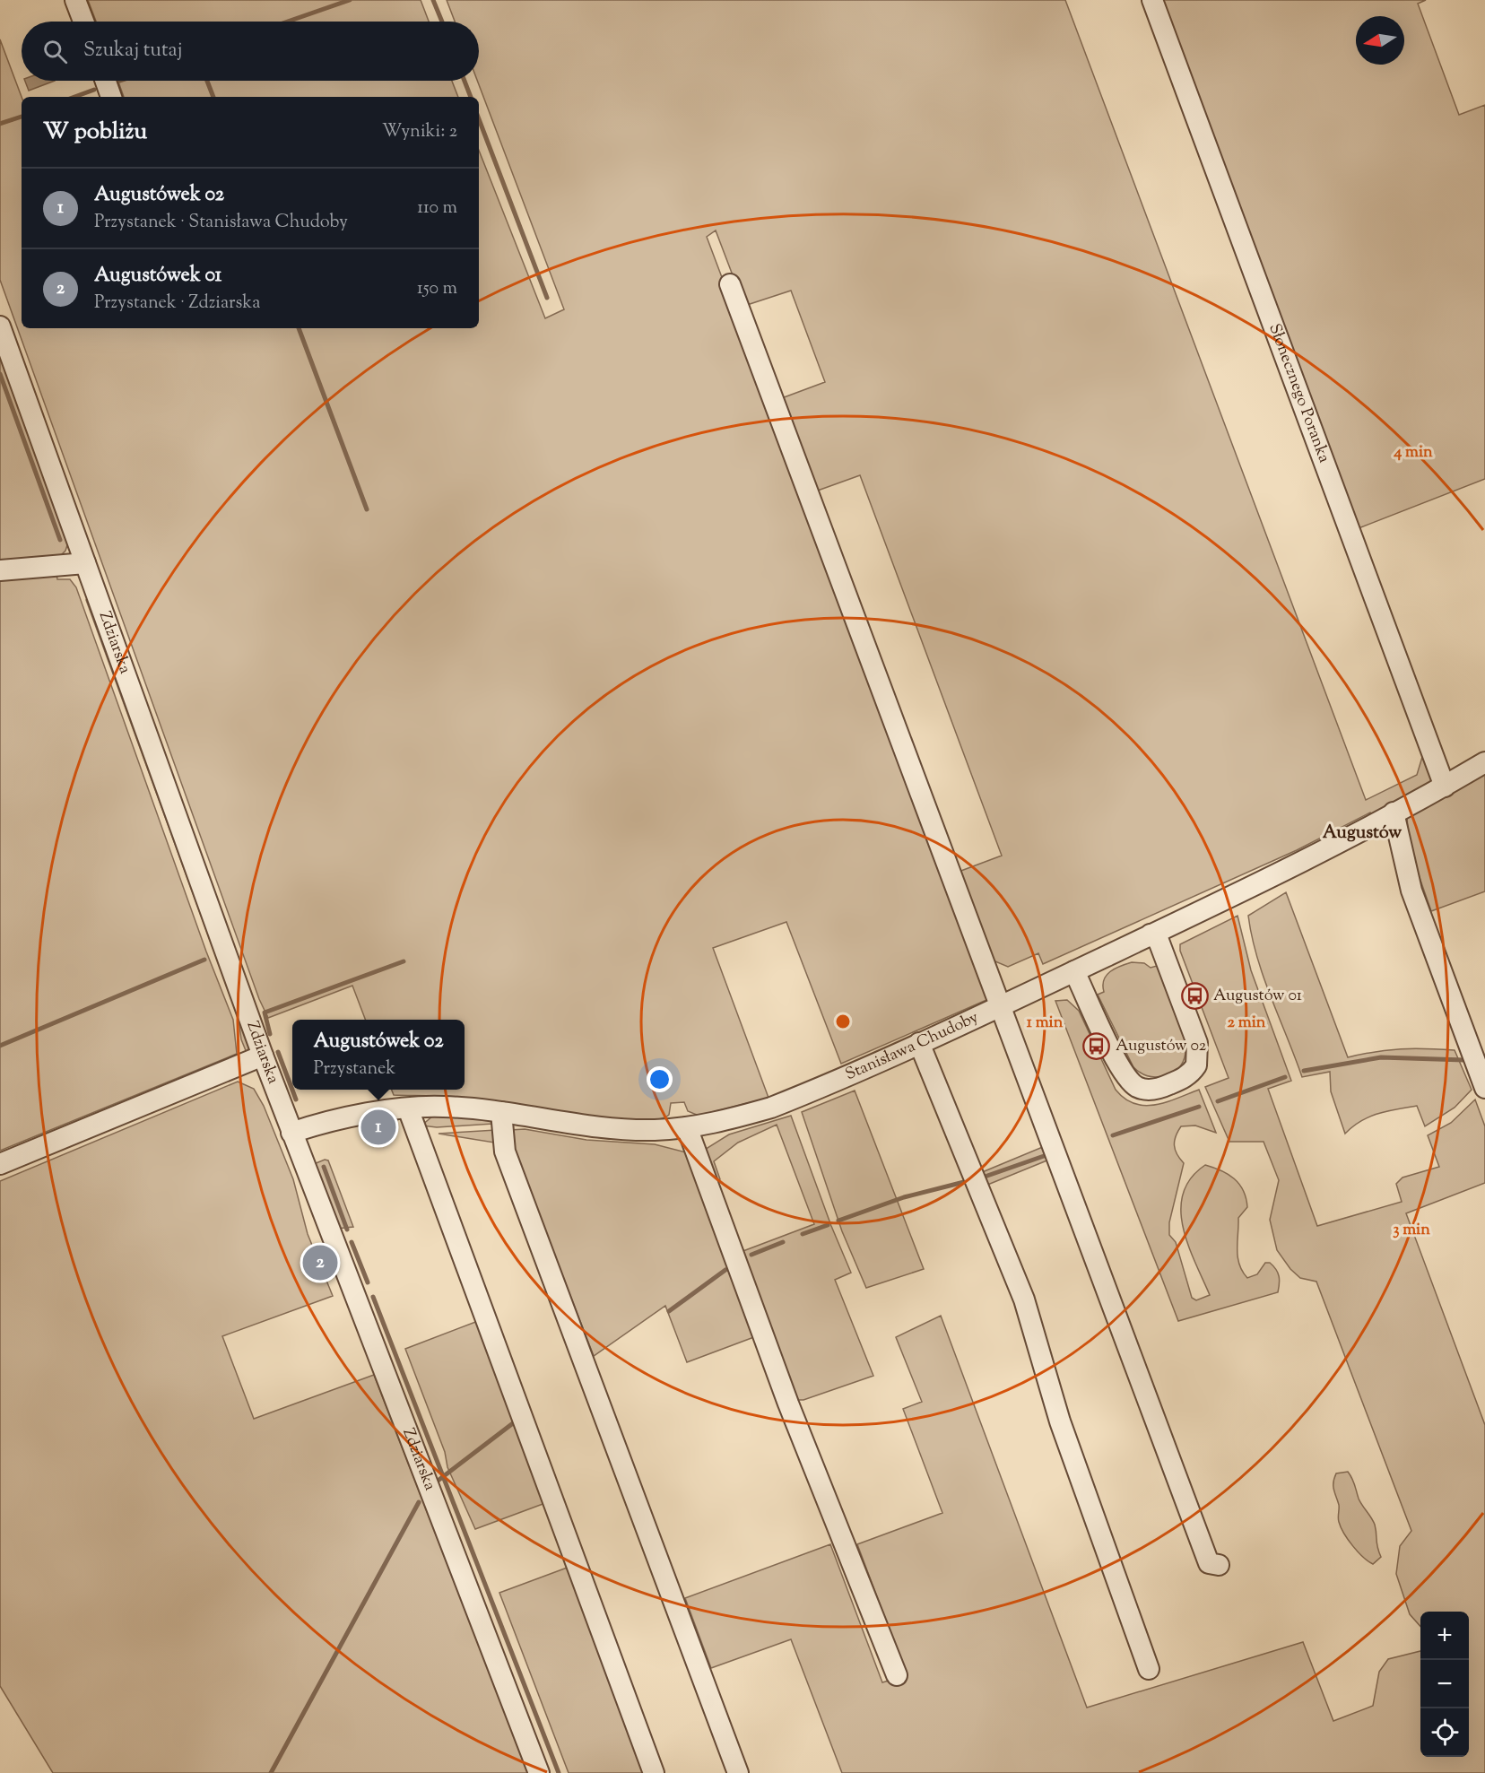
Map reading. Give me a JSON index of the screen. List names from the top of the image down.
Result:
{
  "streets": {
    "street": ["Słonecznego Poranka", "Zdziarska", "Stanisława Chudoby"]
  },
  "crossings": [
    ["Słonecznego Poranka", "Stanisława Chudoby"],
    ["Zdziarska", "Stanisława Chudoby"]
  ],
  "districts": ["Augustów"],
  "places": {
    "bus stop": ["Augustów 01", "Augustów 02"]
  },
  "north": "left",
  "page": {
    "search": "Szukaj tutaj",
    "heading": ["W pobliżu", "Wyniki: 2"],
    "list": [
      {
        "mark": "1",
        "name": "Augustówek 02",
        "note": "Przystanek · Stanisława Chudoby",
        "value": "110 m"
      },
      {
        "mark": "2",
        "name": "Augustówek 01",
        "note": "Przystanek · Zdziarska",
        "value": "150 m"
      }
    ],
    "popup": ["Augustówek 02", "Przystanek"],
    "pins": ["1", "2"],
    "map_buttons": ["+", "−"]
  },
  "rings": [
    "4 min",
    "1 min",
    "2 min",
    "3 min"
  ]
}
